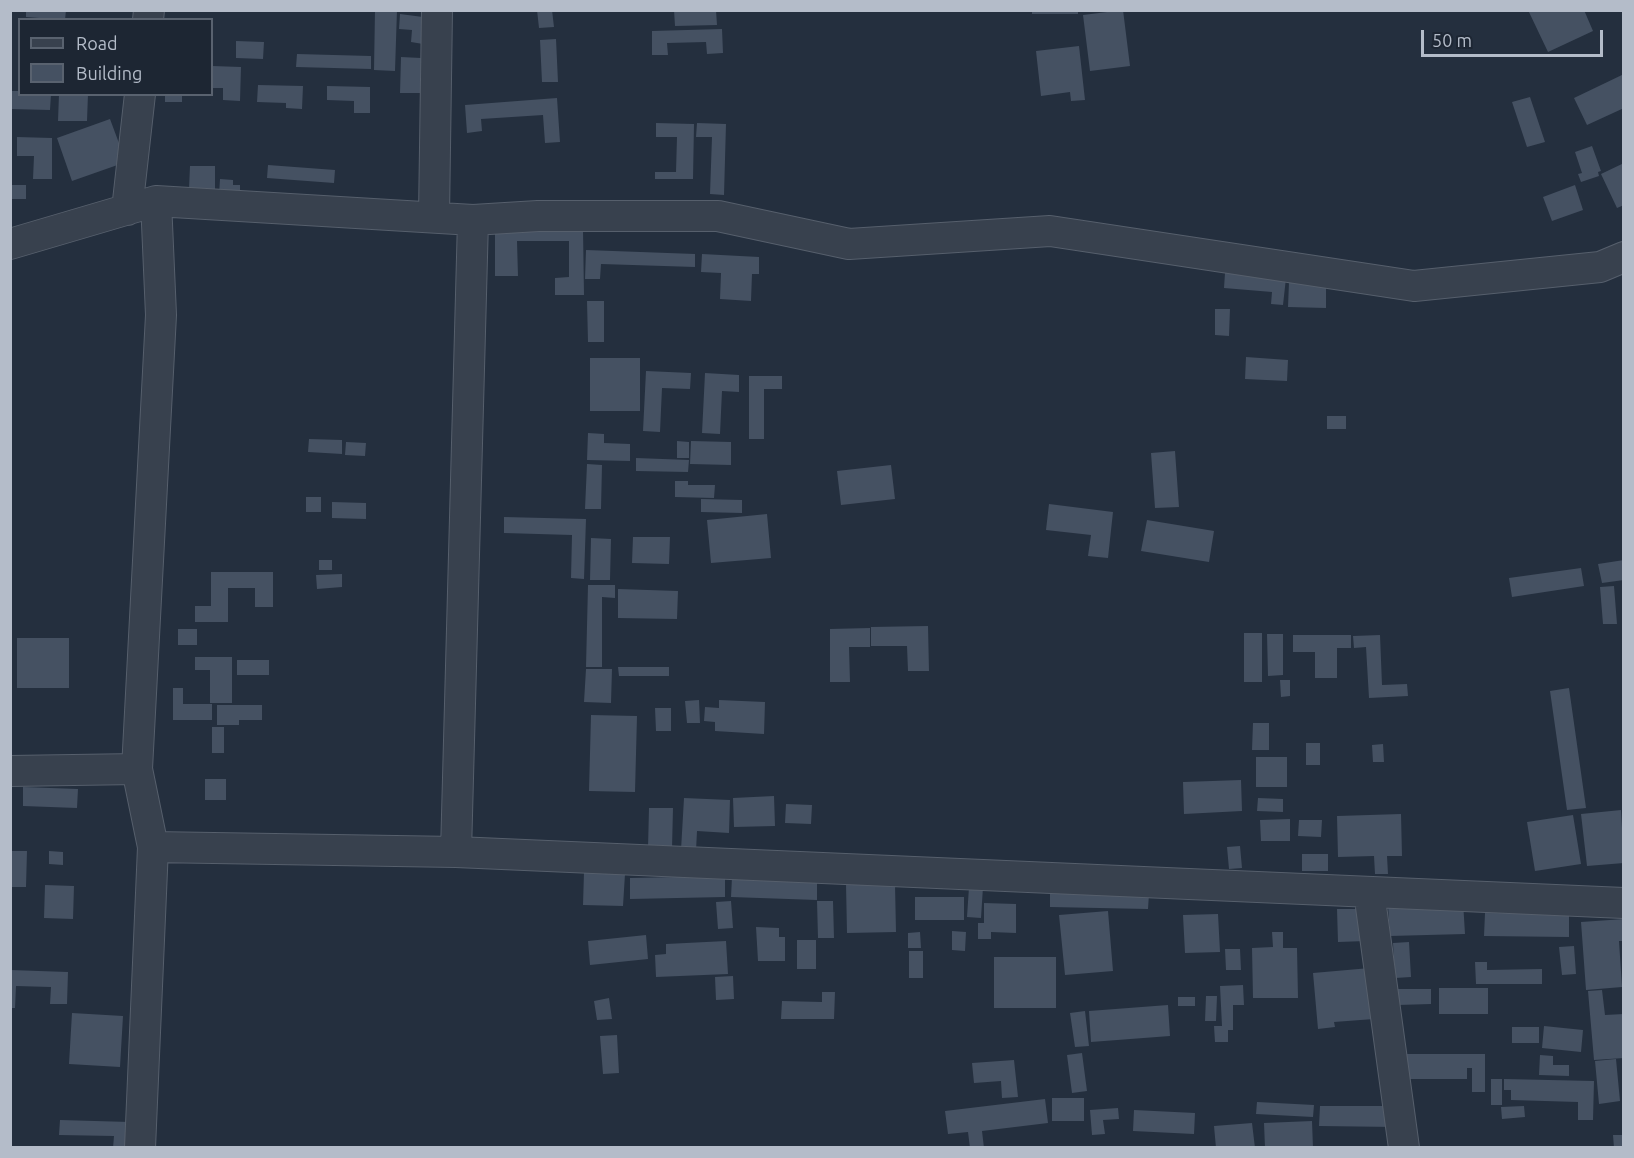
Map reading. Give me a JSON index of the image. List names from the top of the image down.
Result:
{
  "legend": ["Road", "Building"],
  "scale_bar": "50 m"
}
